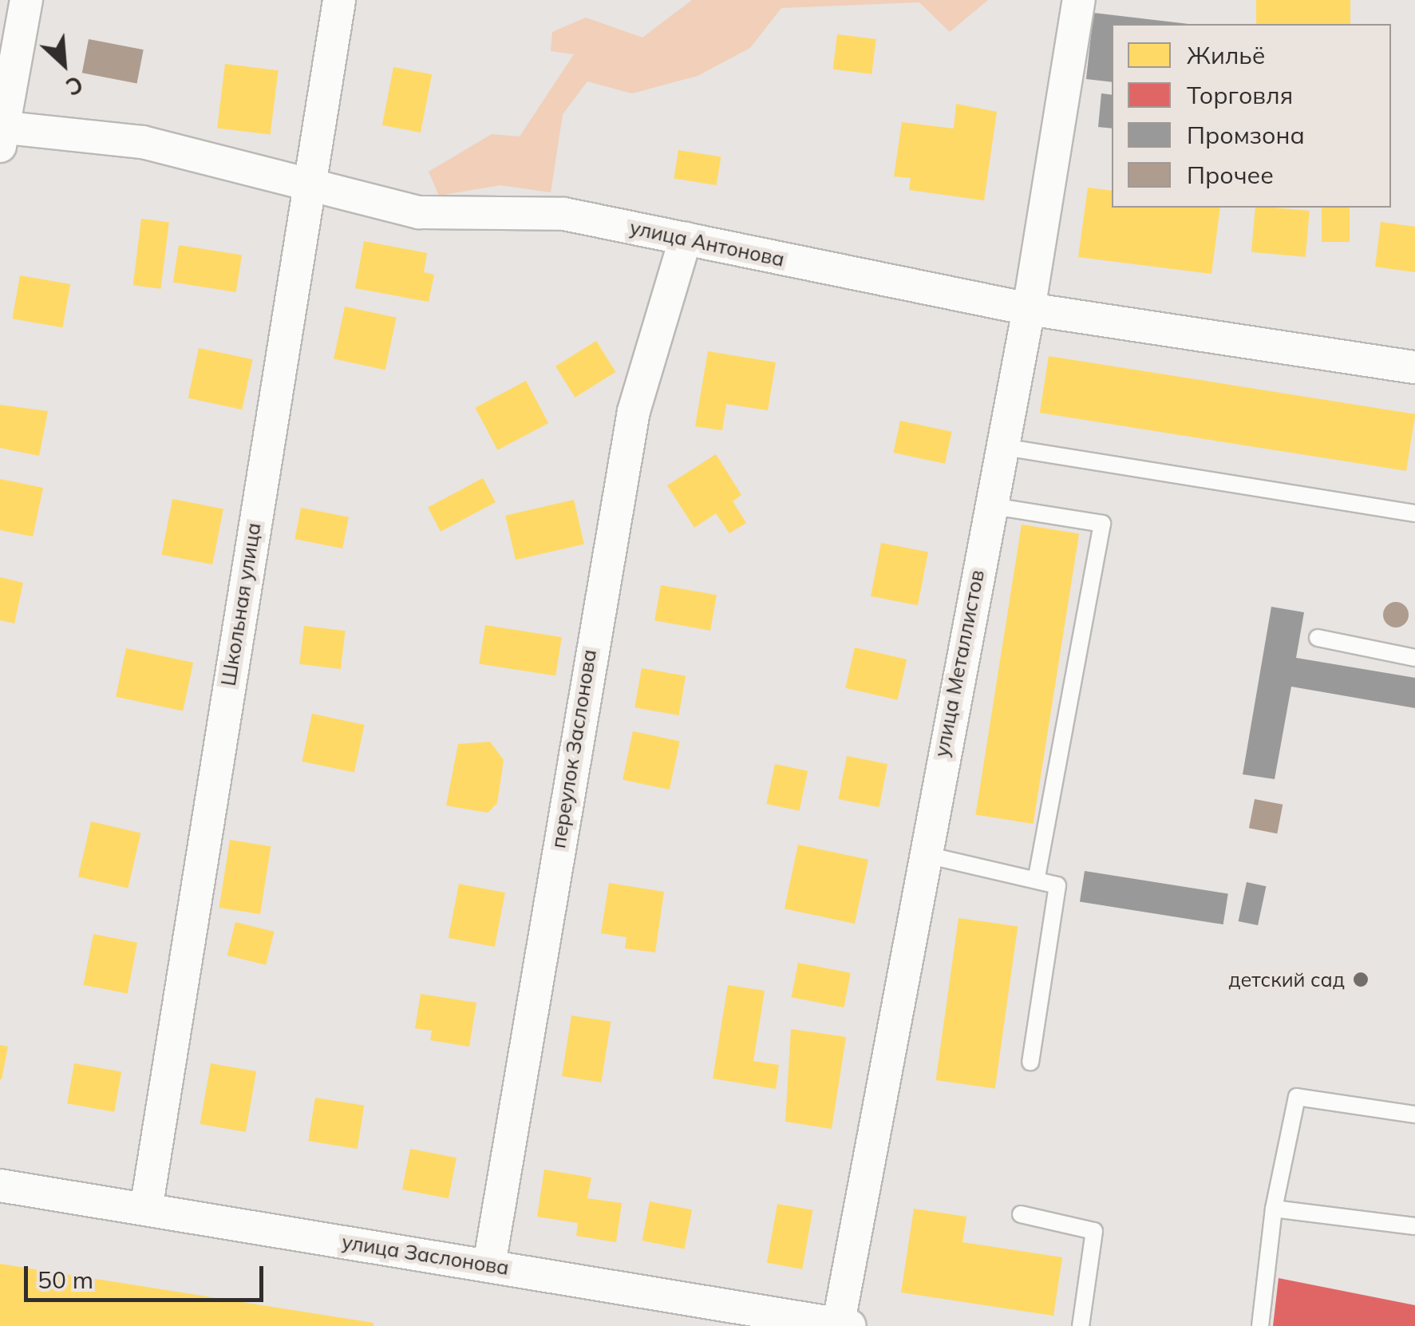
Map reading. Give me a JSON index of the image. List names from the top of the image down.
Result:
{
  "streets": {
    "street": [
      "улица Антонова",
      "Школьная улица",
      "улица Металлистов",
      "переулок Заслонова",
      "улица Заслонова"
    ]
  },
  "crossings": [
    ["улица Антонова", "Школьная улица"],
    ["улица Антонова", "улица Металлистов"],
    ["улица Антонова", "переулок Заслонова"],
    ["Школьная улица", "улица Заслонова"],
    ["улица Металлистов", "улица Заслонова"],
    ["переулок Заслонова", "улица Заслонова"]
  ],
  "places": ["детский сад"],
  "legend": [
    "Жильё",
    "Торговля",
    "Промзона",
    "Прочее"
  ],
  "scale_bar": "50 m",
  "north": "bottom right"
}
